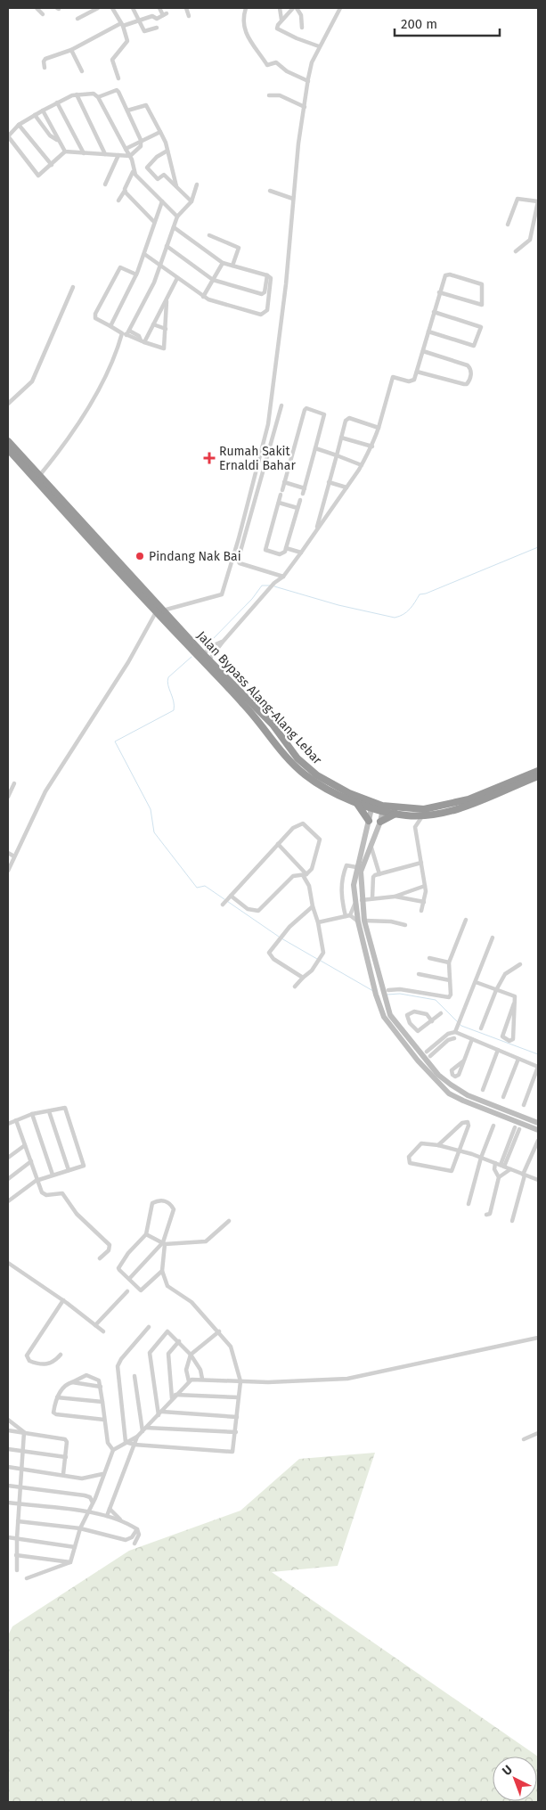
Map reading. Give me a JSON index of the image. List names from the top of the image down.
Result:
{
  "streets": {
    "highway": ["Jalan Bypass Alang-Alang Lebar"]
  },
  "places": {
    "health": ["Rumah Sakit Ernaldi Bahar"],
    "other": ["Pindang Nak Bai"]
  },
  "scale_bar": "200 m",
  "north": "top left"
}
